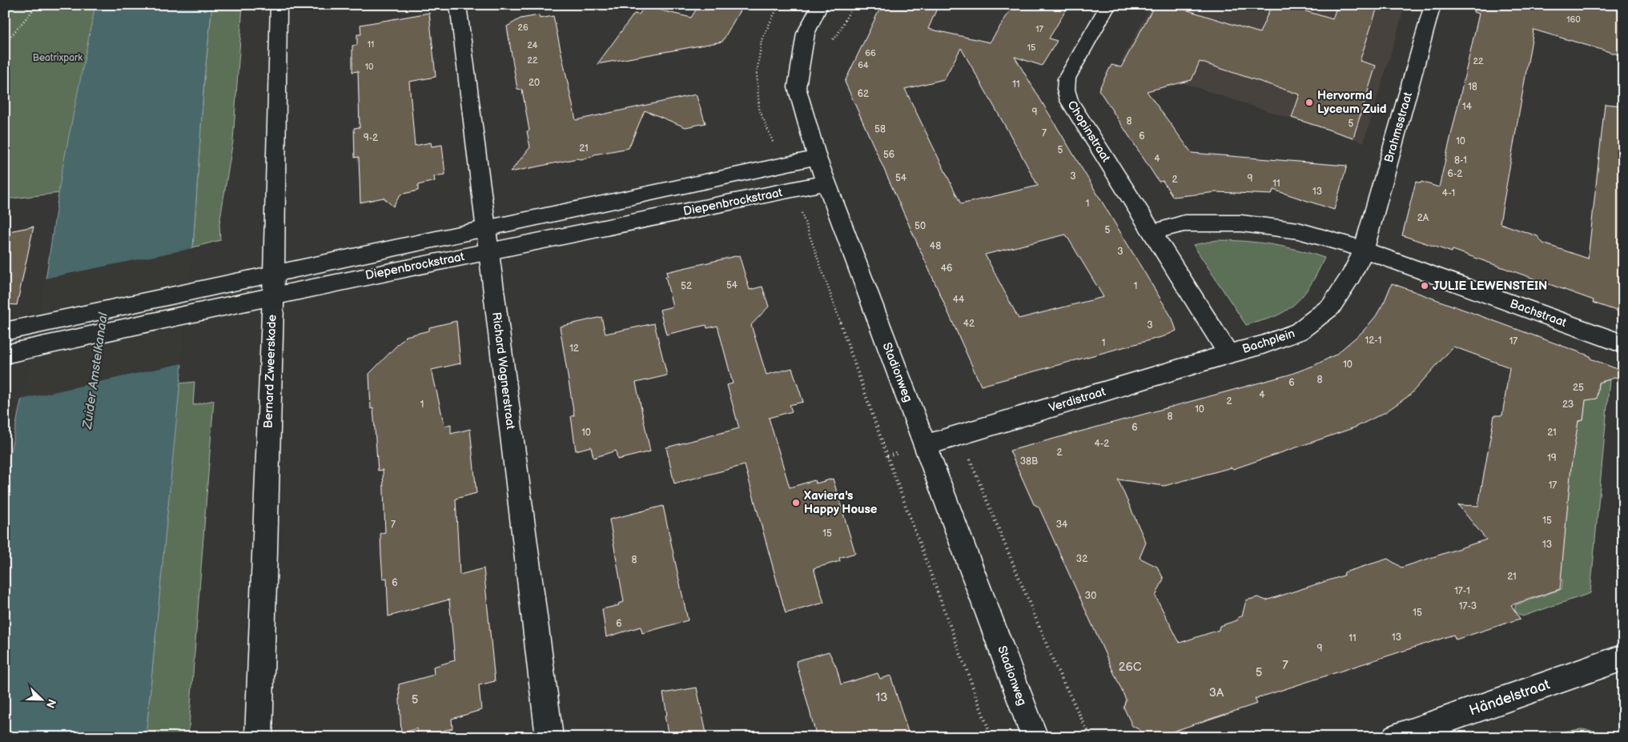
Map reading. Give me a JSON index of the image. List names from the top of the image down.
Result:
{
  "streets": {
    "street": [
      "Brahmsstraat",
      "Chopinstraat",
      "Diepenbrockstraat",
      "Bachstraat",
      "Bachplein",
      "Richard Wagnerstraat",
      "Bernard Zweerskade",
      "Stadionweg",
      "Verdistraat",
      "Händelstraat"
    ]
  },
  "crossings": [
    ["Brahmsstraat", "Bachstraat"],
    ["Brahmsstraat", "Bachplein"],
    ["Chopinstraat", "Bachplein"],
    ["Diepenbrockstraat", "Richard Wagnerstraat"],
    ["Diepenbrockstraat", "Bernard Zweerskade"],
    ["Diepenbrockstraat", "Stadionweg"],
    ["Bachstraat", "Bachplein"],
    ["Bachplein", "Verdistraat"],
    ["Stadionweg", "Verdistraat"]
  ],
  "water": ["Zuider Amstelkanaal"],
  "parks": ["Beatrixpark"],
  "places": ["Hervormd Lyceum Zuid", "JULIE LEWENSTEIN", "Xaviera's Happy House"],
  "house_numbers": [
    "160",
    "26",
    "17",
    "11",
    "24",
    "15",
    "66",
    "22",
    "22",
    "64",
    "10",
    "20",
    "11",
    "18",
    "62",
    "14",
    "9",
    "8",
    "5",
    "58",
    "7",
    "6",
    "9-2",
    "10",
    "21",
    "5",
    "56",
    "4",
    "8-1",
    "6-2",
    "3",
    "54",
    "9",
    "2",
    "11",
    "13",
    "4-1",
    "1",
    "2A",
    "50",
    "5",
    "48",
    "3",
    "46",
    "54",
    "52",
    "1",
    "44",
    "42",
    "3",
    "12-1",
    "17",
    "1",
    "12",
    "10",
    "8",
    "6",
    "25",
    "4",
    "2",
    "1",
    "23",
    "10",
    "8",
    "6",
    "10",
    "21",
    "4-2",
    "2",
    "19",
    "38B",
    "17",
    "15",
    "7",
    "34",
    "15",
    "13",
    "32",
    "8",
    "21",
    "6",
    "17-1",
    "30",
    "17-3",
    "15",
    "6",
    "13",
    "11",
    "9",
    "7",
    "26C",
    "5",
    "3A",
    "13",
    "5"
  ],
  "north": "bottom right"
}
